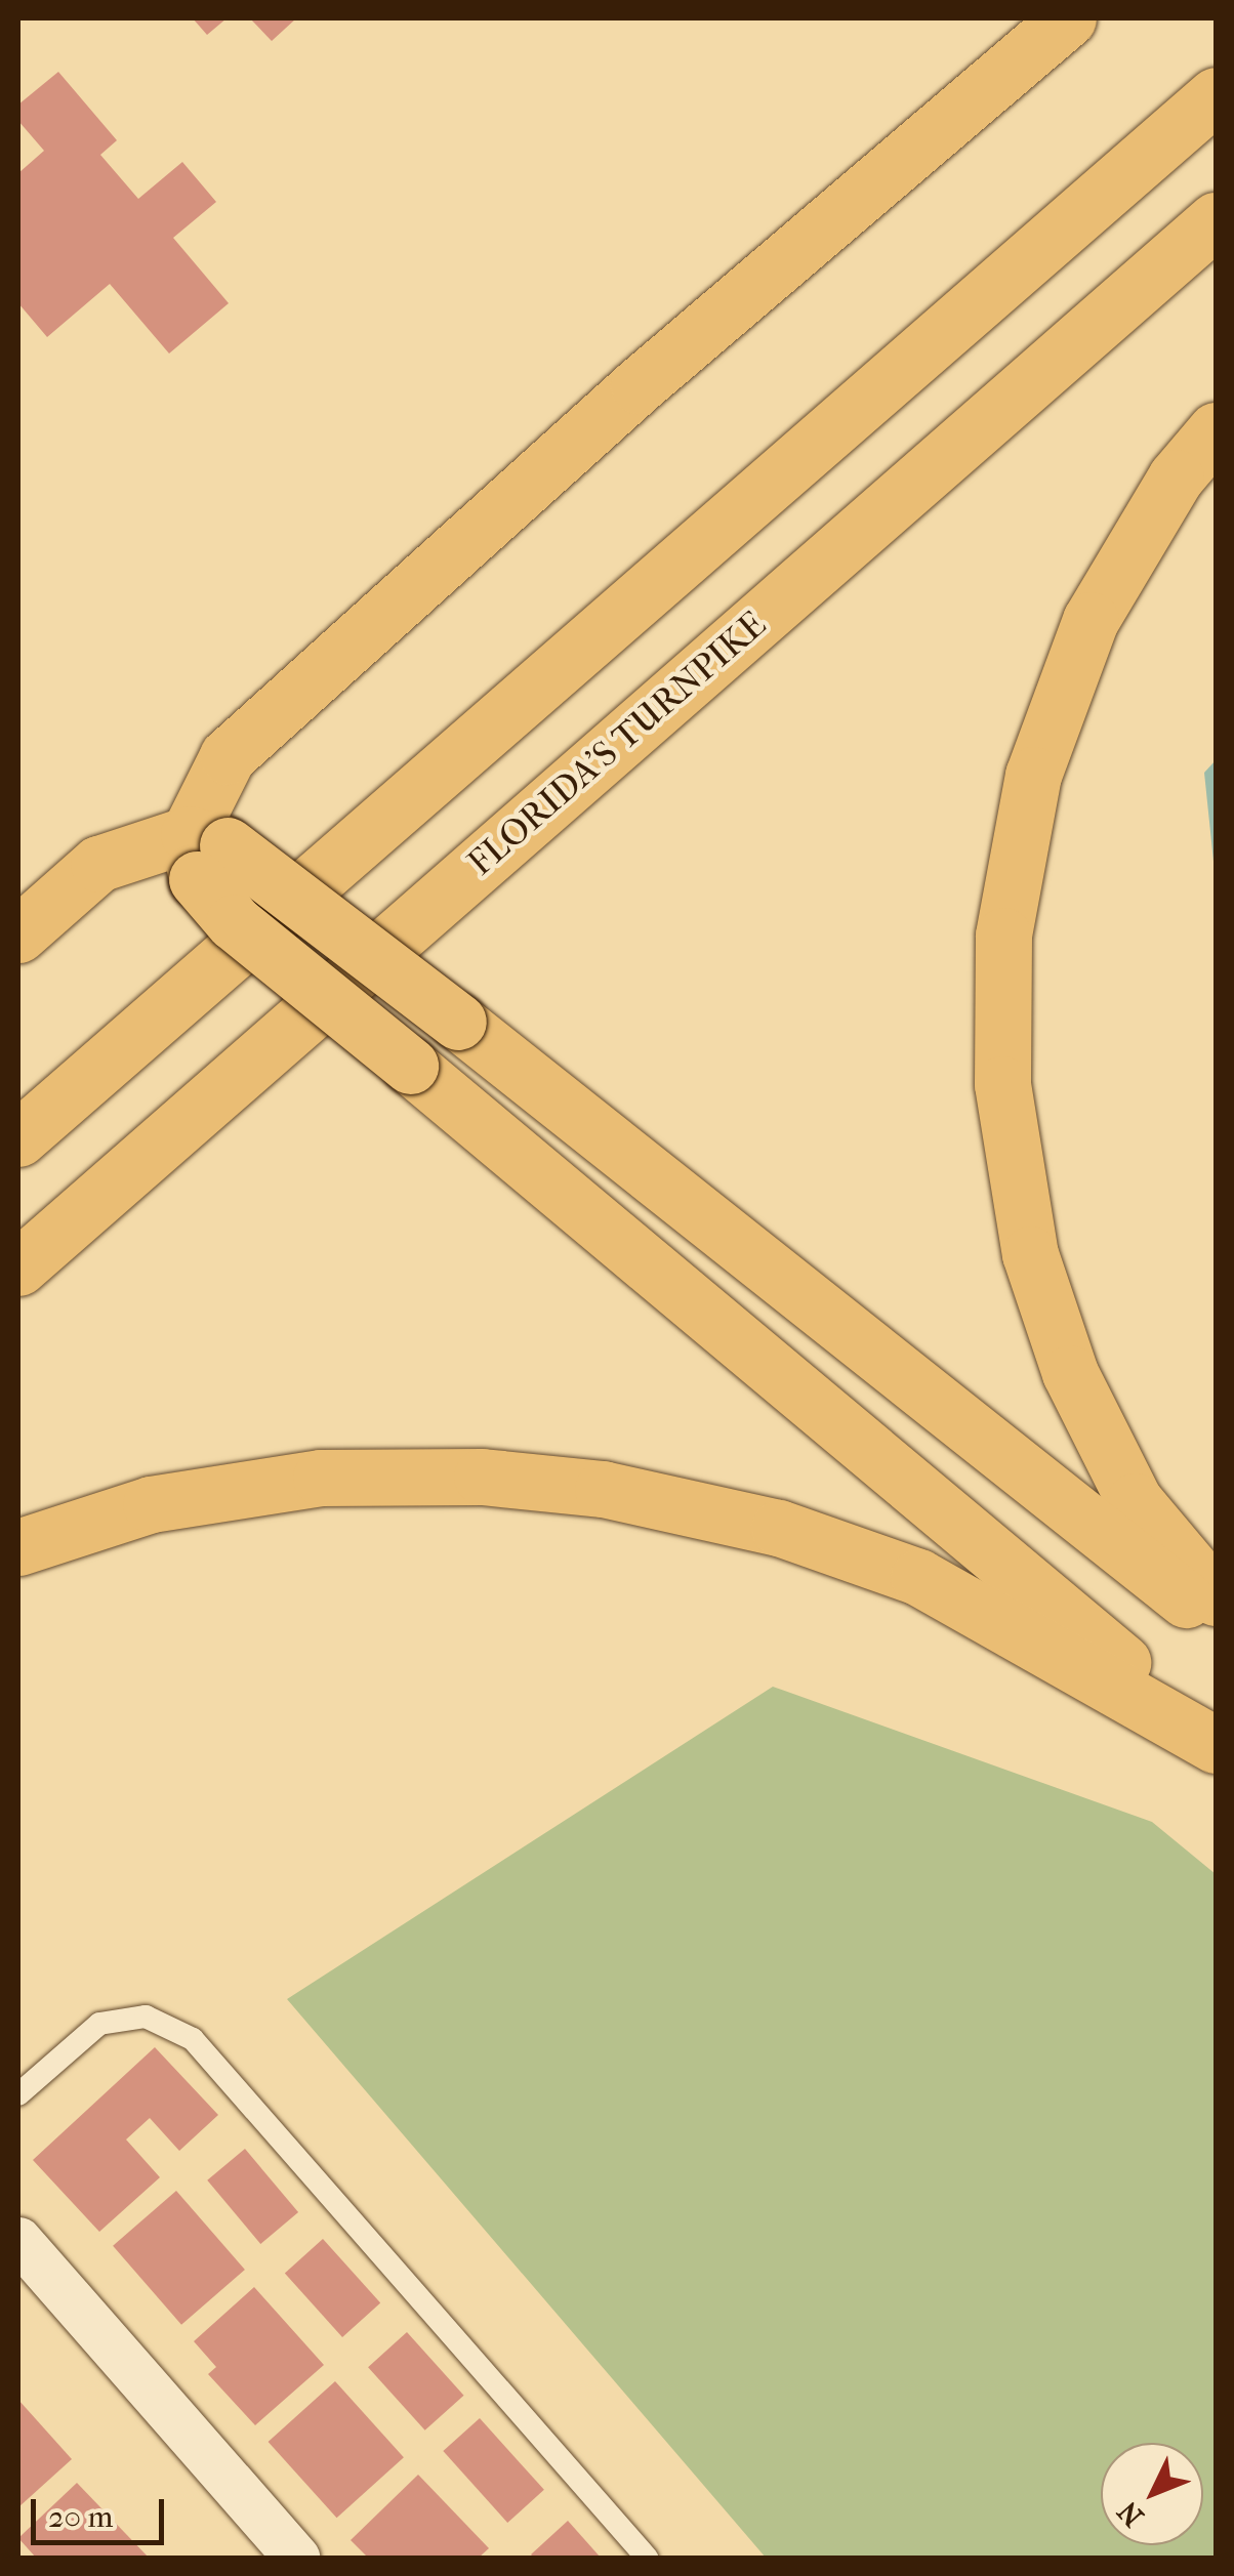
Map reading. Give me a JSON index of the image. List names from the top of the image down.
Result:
{
  "streets": {
    "highway": ["FLORIDA'S TURNPIKE"]
  },
  "scale_bar": "20 m",
  "north": "bottom left"
}
